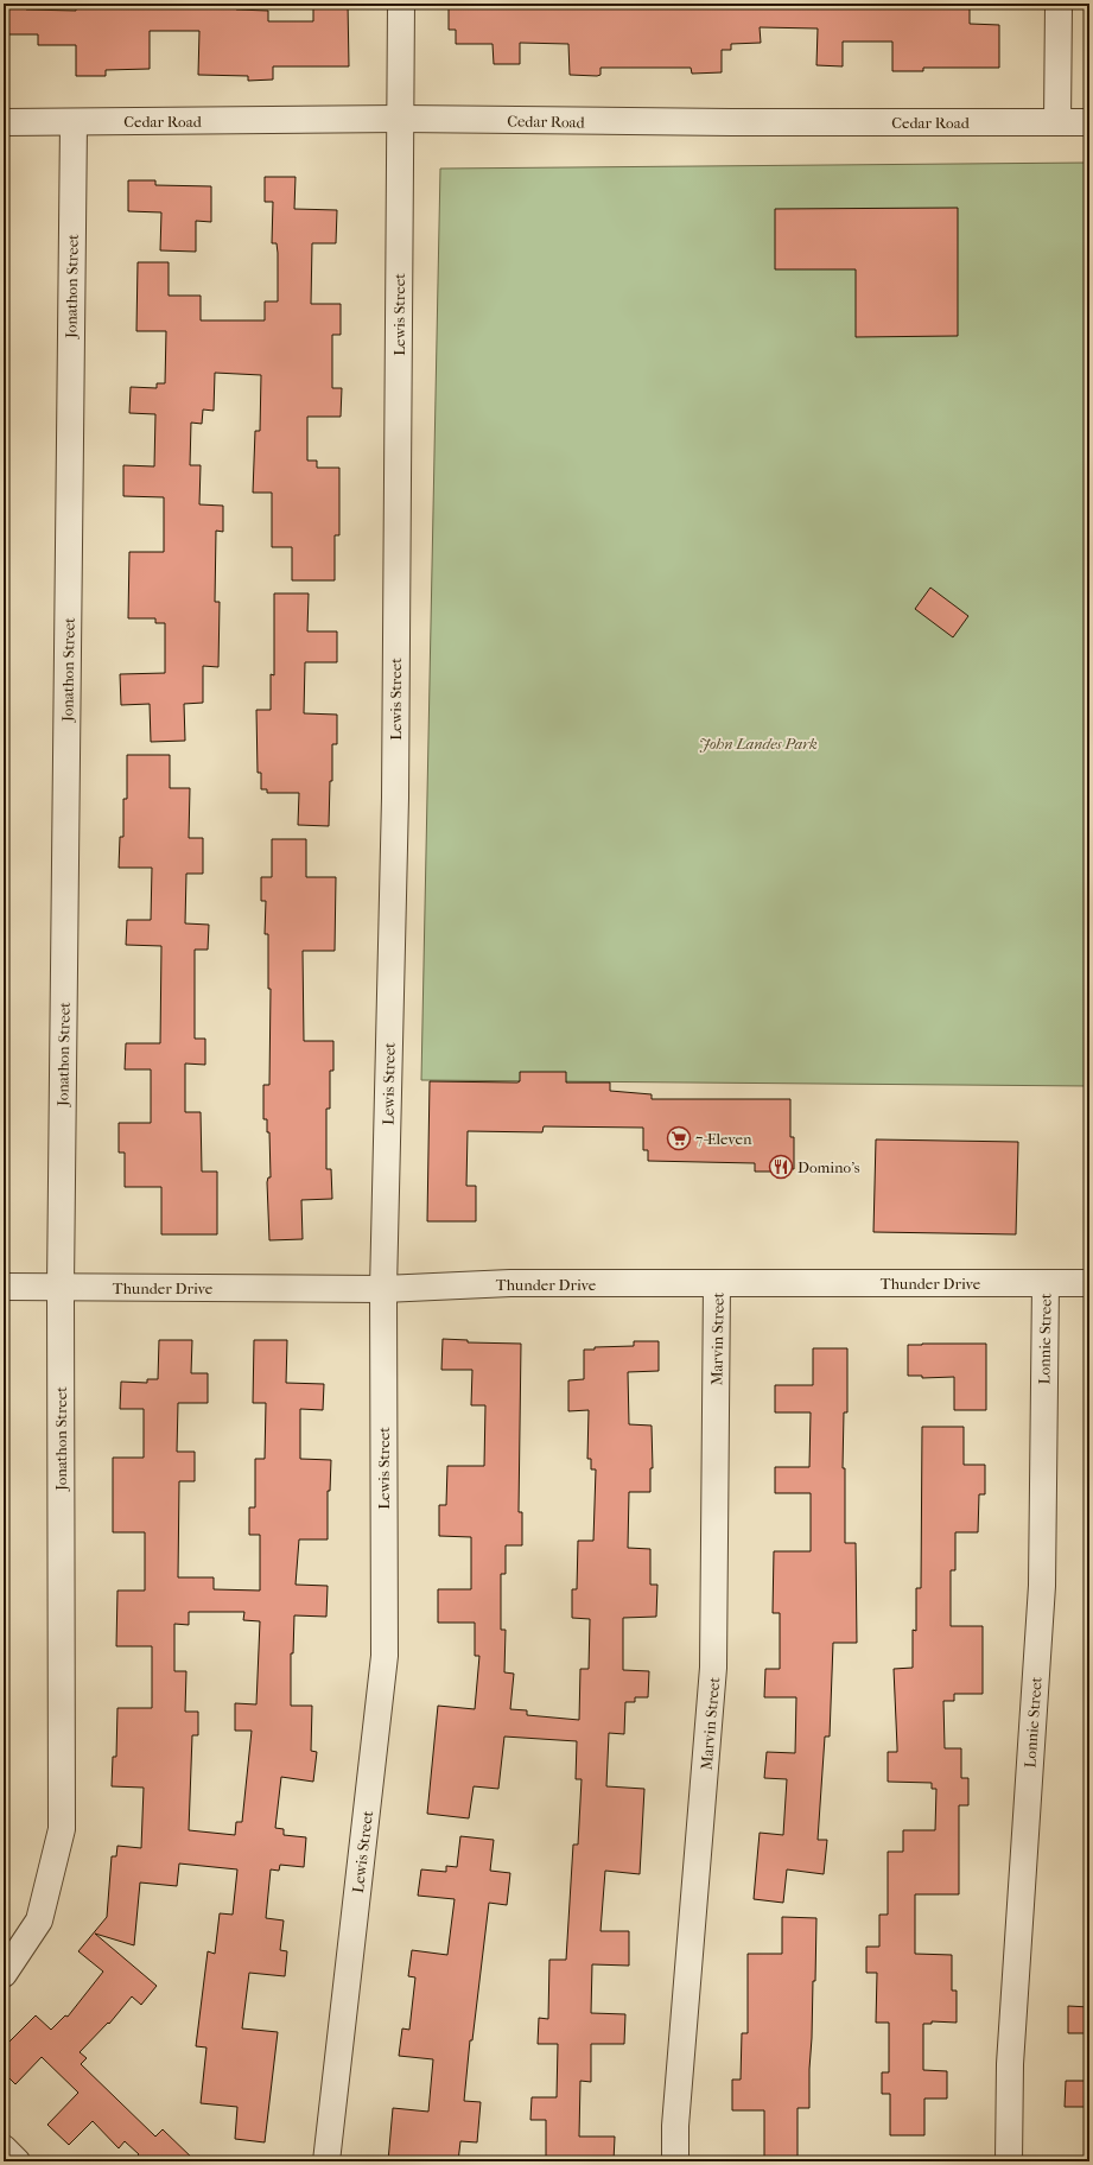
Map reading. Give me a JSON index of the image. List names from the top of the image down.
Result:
{
  "streets": {
    "street": [
      "Cedar Road",
      "Jonathon Street",
      "Lewis Street",
      "Thunder Drive",
      "Marvin Street",
      "Lonnie Street"
    ]
  },
  "crossings": [
    ["Cedar Road", "Jonathon Street"],
    ["Cedar Road", "Lewis Street"],
    ["Jonathon Street", "Thunder Drive"],
    ["Lewis Street", "Thunder Drive"],
    ["Thunder Drive", "Marvin Street"],
    ["Thunder Drive", "Lonnie Street"]
  ],
  "parks": ["John Landes Park"],
  "places": {
    "supermarket": ["7-Eleven"],
    "restaurant": ["Domino's"]
  }
}
